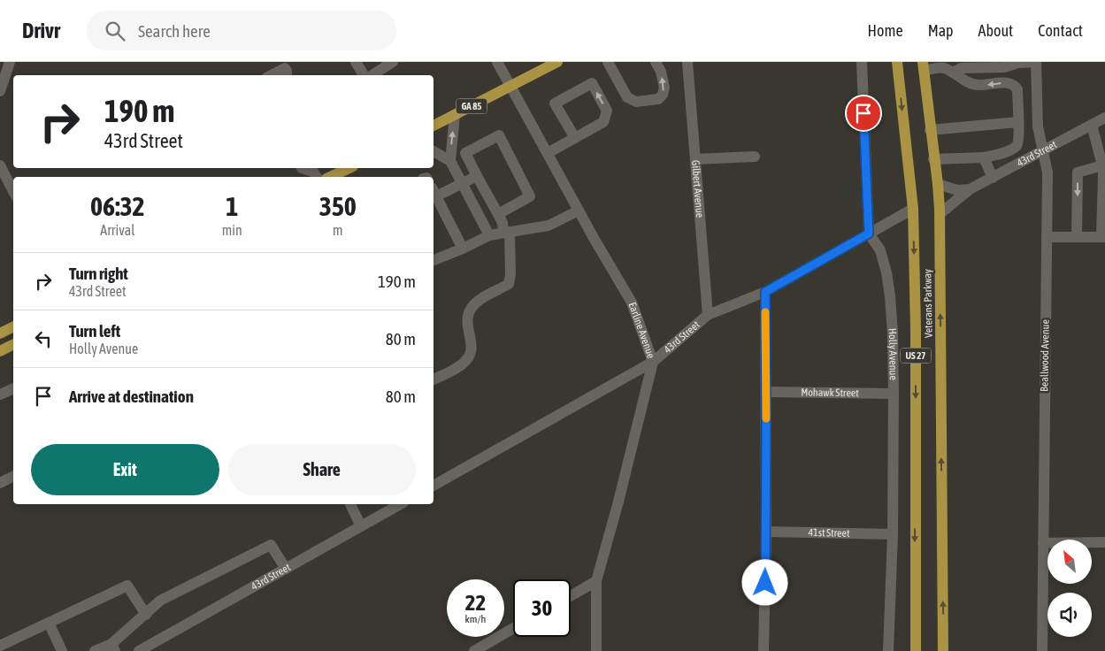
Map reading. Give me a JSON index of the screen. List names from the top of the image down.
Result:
{
  "streets": {
    "main road": ["GA 85", "Veterans Parkway", "US 27"],
    "street": [
      "43rd Street",
      "Gilbert Avenue",
      "Earline Avenue",
      "Holly Avenue",
      "Beallwood Avenue",
      "Mohawk Street",
      "41st Street"
    ]
  },
  "crossings": [
    ["GA 85", "Earline Avenue"],
    ["43rd Street", "Gilbert Avenue"],
    ["43rd Street", "Veterans Parkway"],
    ["43rd Street", "Earline Avenue"],
    ["43rd Street", "Holly Avenue"],
    ["43rd Street", "Beallwood Avenue"],
    ["Holly Avenue", "Mohawk Street"],
    ["Holly Avenue", "41st Street"]
  ],
  "north": "top left",
  "page": {
    "header": "Drivr",
    "search": "Search here",
    "nav": [
      "Home",
      "Map",
      "About",
      "Contact"
    ],
    "turn": ["190 m", "43rd Street"],
    "eta": [
      "06:32",
      "Arrival",
      "1",
      "min",
      "350",
      "m"
    ],
    "list": [
      {
        "name": "Turn right",
        "note": "43rd Street",
        "value": "190 m"
      },
      {
        "name": "Turn left",
        "note": "Holly Avenue",
        "value": "80 m"
      },
      {
        "name": "Arrive at destination",
        "value": "80 m"
      }
    ],
    "buttons": ["Exit", "Share"],
    "speed": "22 km/h",
    "limit": "30"
  }
}
